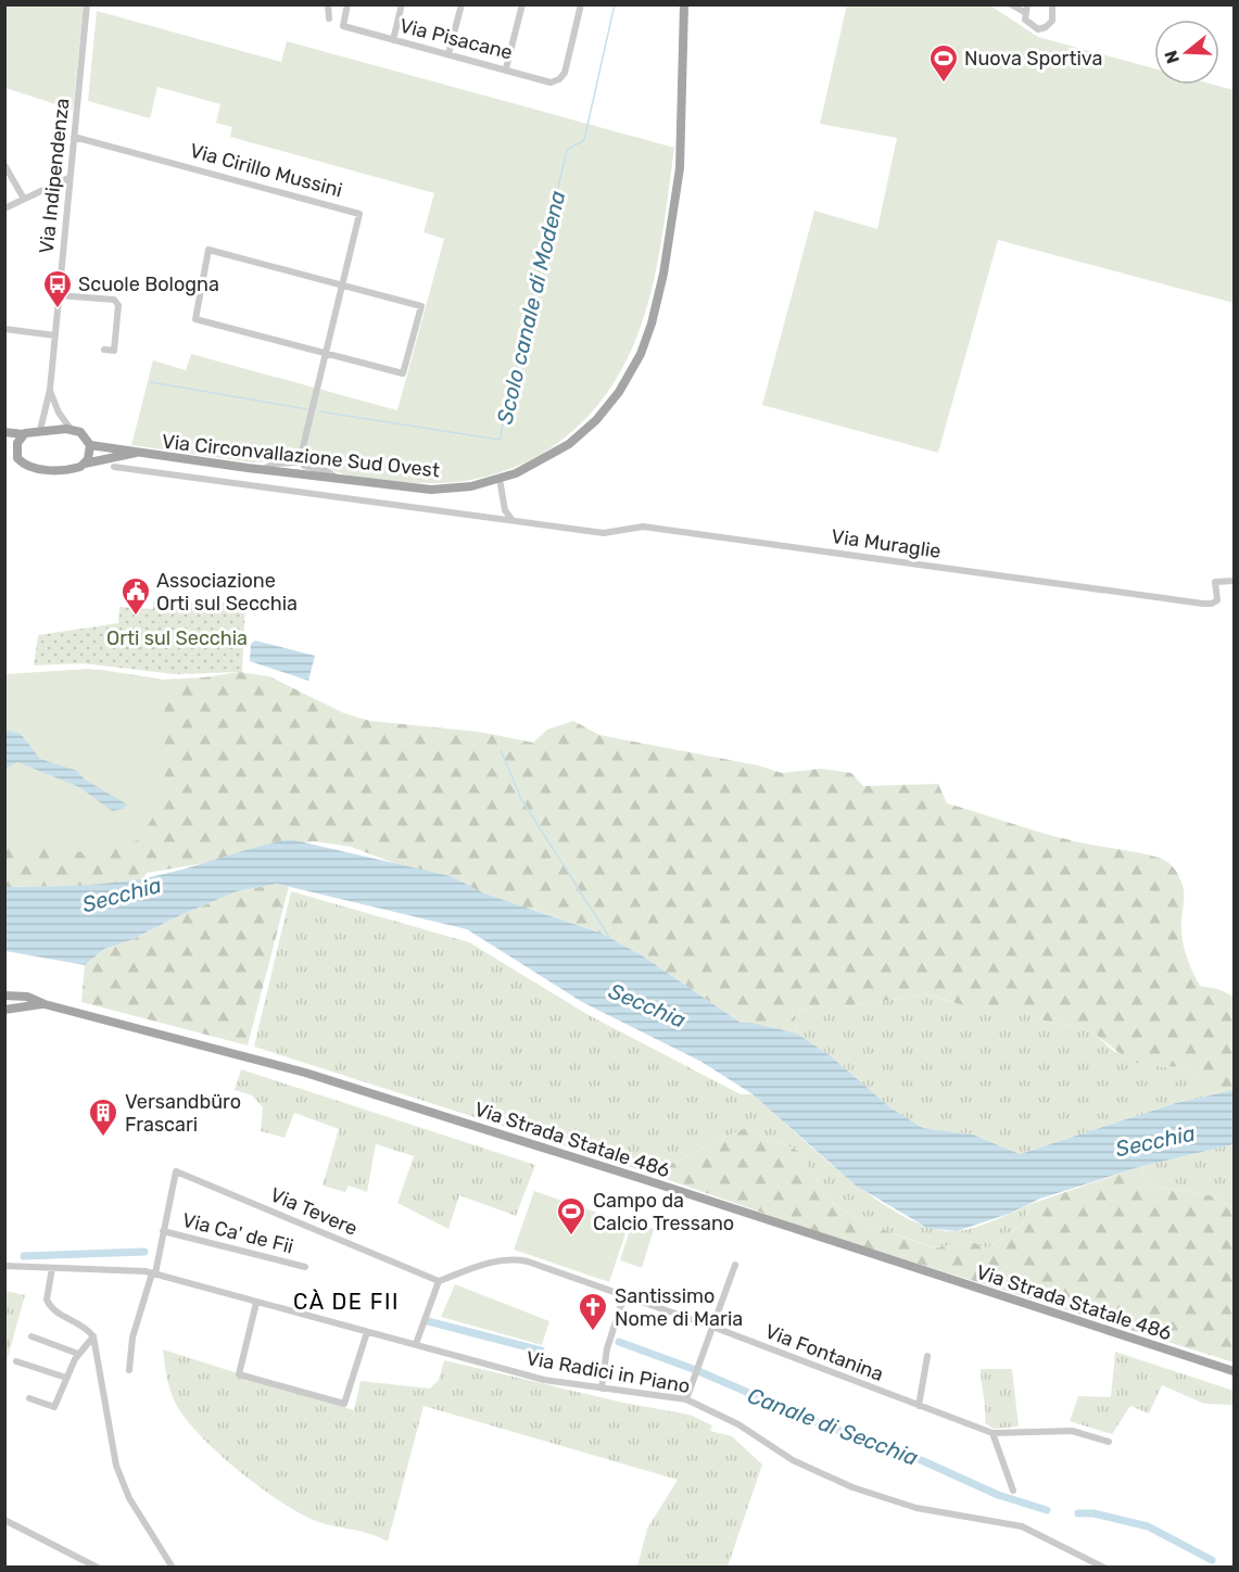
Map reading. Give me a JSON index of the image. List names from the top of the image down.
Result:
{
  "streets": {
    "main road": ["Via Circonvallazione Sud Ovest", "Via Strada Statale 486"],
    "street": [
      "Via Pisacane",
      "Via Cirillo Mussini",
      "Via Indipendenza",
      "Via Muraglie",
      "Via Tevere",
      "Via Ca' de Fii",
      "Via Fontanina",
      "Via Radici in Piano"
    ]
  },
  "crossings": [
    ["Via Cirillo Mussini", "Via Indipendenza"],
    ["Via Tevere", "Via Ca' de Fii"],
    ["Via Tevere", "Via Fontanina"],
    ["Via Ca' de Fii", "Via Radici in Piano"]
  ],
  "districts": ["CÀ DE FII"],
  "water": ["Scolo canale di Modena", "Secchia", "Canale di Secchia"],
  "parks": ["Orti sul Secchia"],
  "places": {
    "sports": ["Nuova Sportiva", "Campo da Calcio Tressano"],
    "bus stop": ["Scuole Bologna"],
    "public building": ["Associazione Orti sul Secchia"],
    "building": ["Versandbüro Frascari"],
    "church": ["Santissimo Nome di Maria"]
  },
  "north": "left"
}
